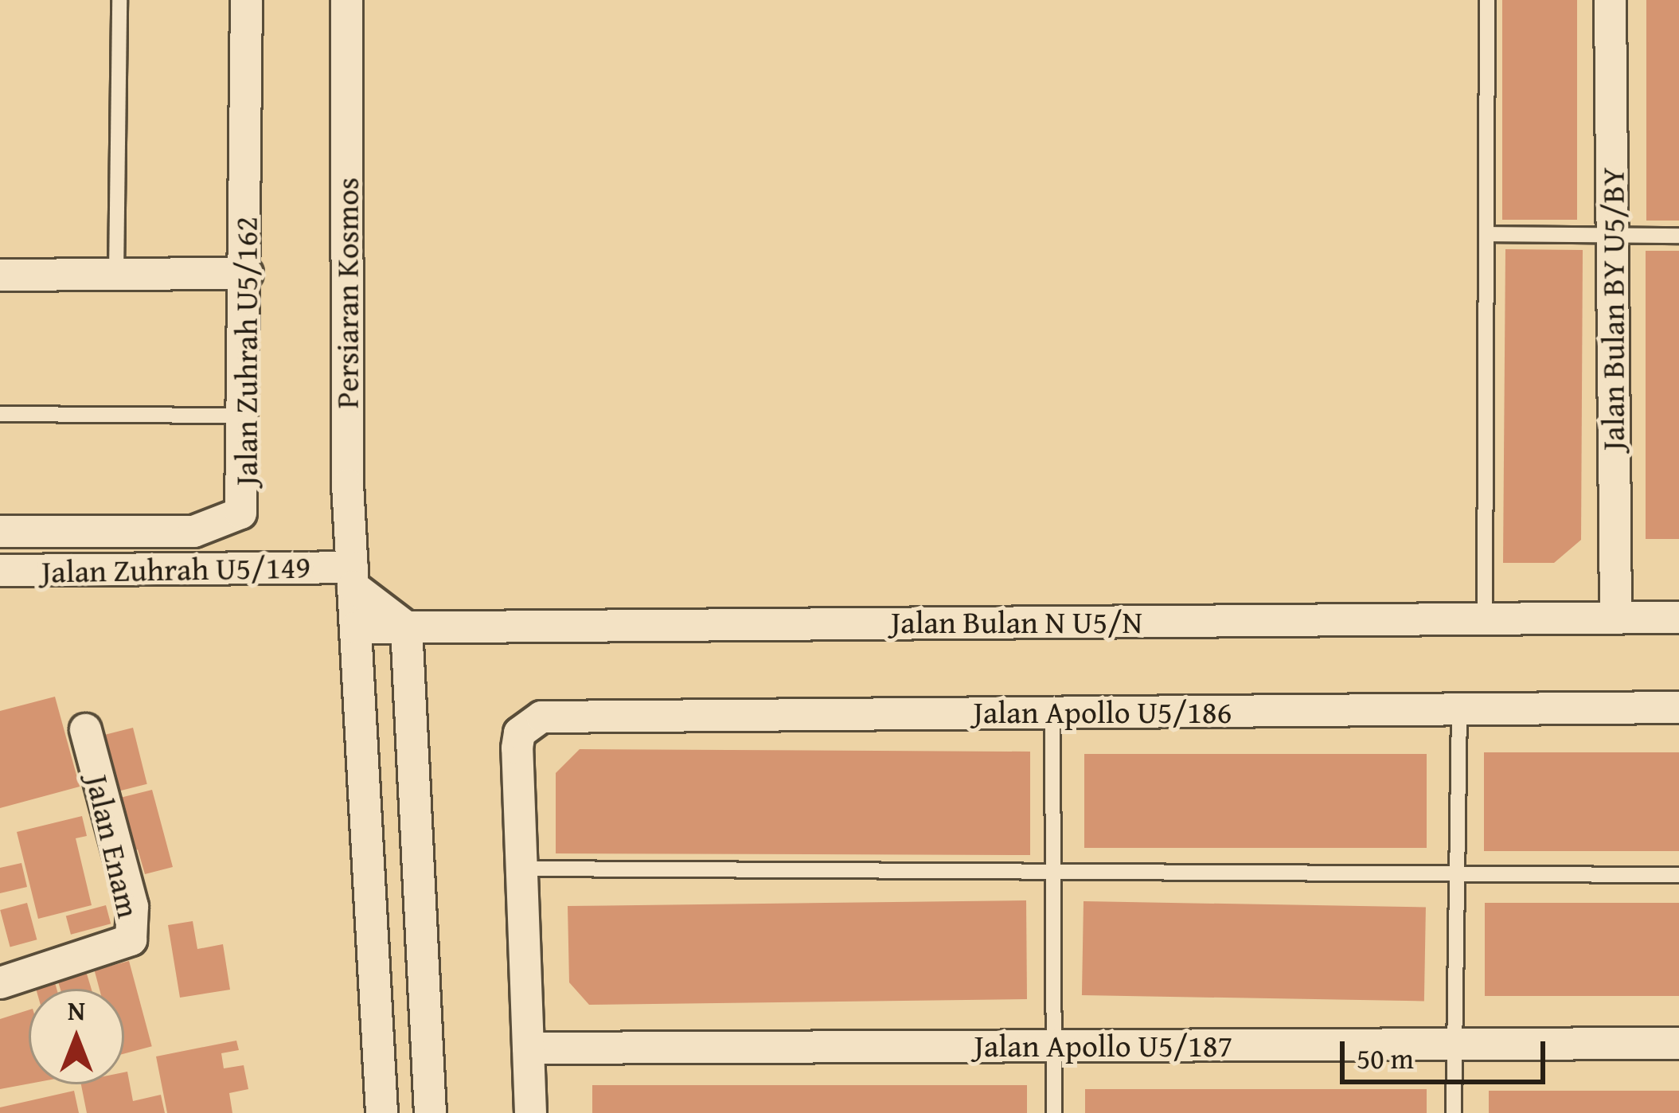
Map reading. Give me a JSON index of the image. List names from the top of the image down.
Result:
{
  "streets": {
    "street": [
      "Persiaran Kosmos",
      "Jalan Bulan BY U5/BY",
      "Jalan Zuhrah U5/162",
      "Jalan Zuhrah U5/149",
      "Jalan Bulan N U5/N",
      "Jalan Apollo U5/186",
      "Jalan Enam",
      "Jalan Apollo U5/187"
    ]
  },
  "crossings": [
    ["Persiaran Kosmos", "Jalan Zuhrah U5/149"],
    ["Persiaran Kosmos", "Jalan Bulan N U5/N"],
    ["Jalan Bulan BY U5/BY", "Jalan Bulan N U5/N"]
  ],
  "scale_bar": "50 m",
  "north": "top"
}
